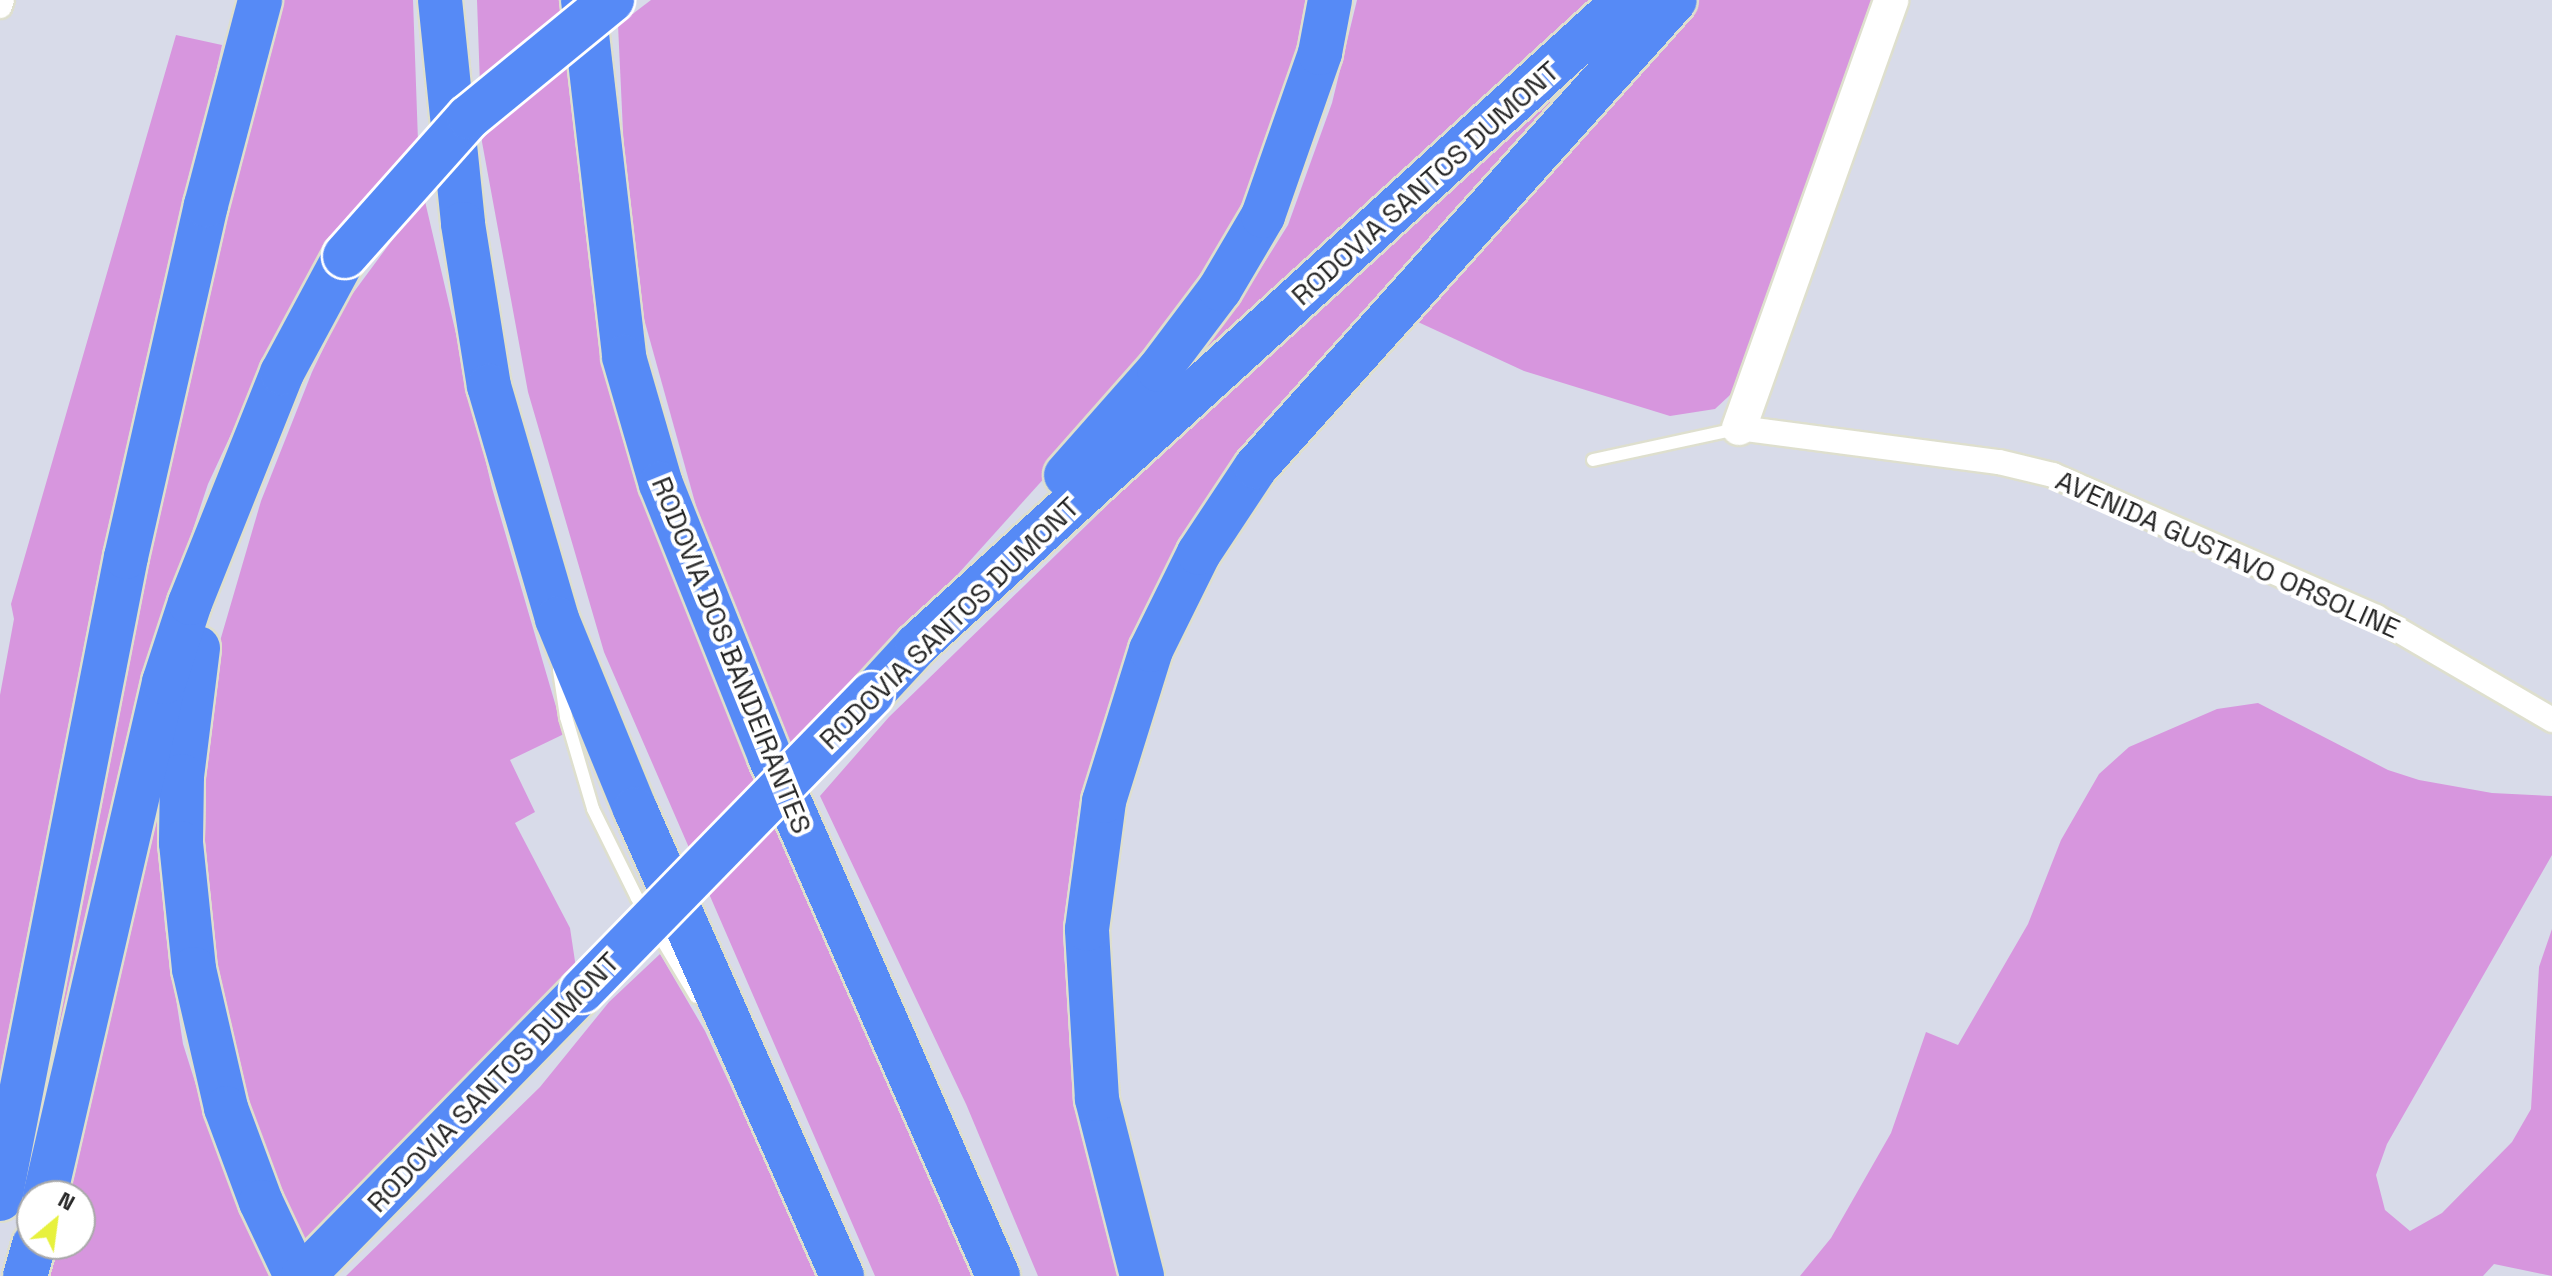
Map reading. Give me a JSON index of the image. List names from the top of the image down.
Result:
{
  "streets": {
    "highway": ["RODOVIA SANTOS DUMONT", "RODOVIA DOS BANDEIRANTES"],
    "street": ["AVENIDA GUSTAVO ORSOLINE"]
  },
  "north": "top right"
}
